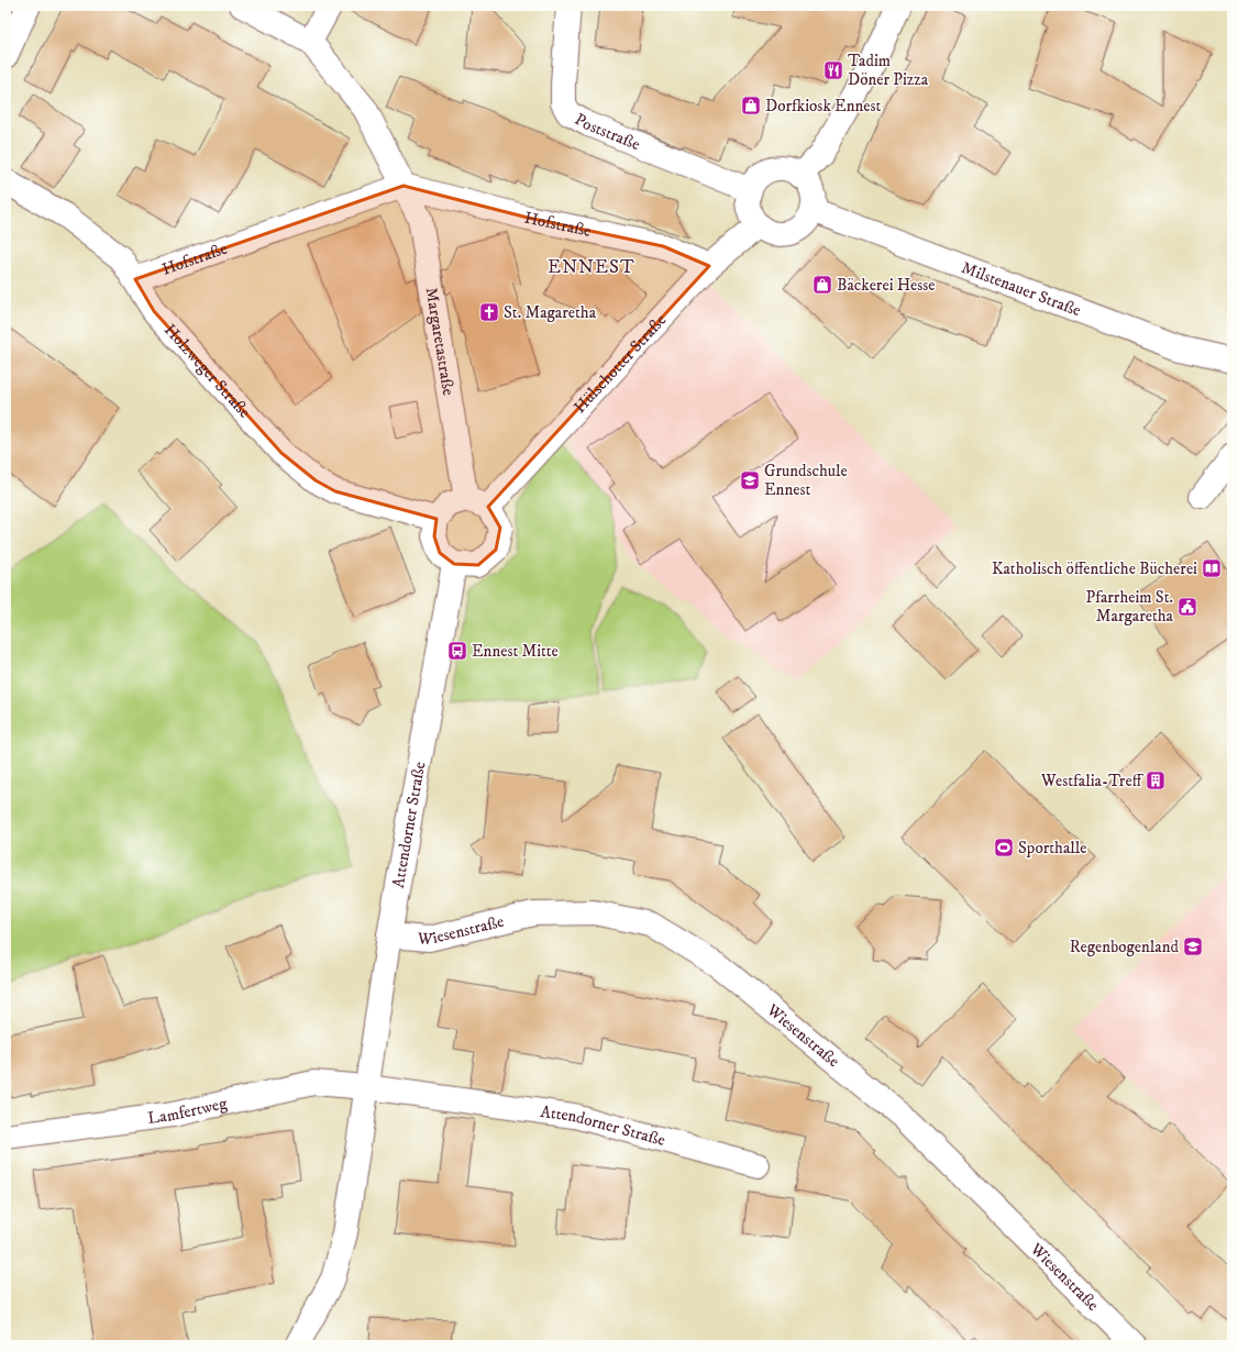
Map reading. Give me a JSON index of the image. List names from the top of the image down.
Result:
{
  "streets": {
    "street": [
      "Poststraße",
      "Hofstraße",
      "Milstenauer Straße",
      "Margaretastraße",
      "Hülschotter Straße",
      "Holzweger Straße",
      "Attendorner Straße",
      "Wiesenstraße",
      "Lamfertweg"
    ]
  },
  "crossings": [
    ["Poststraße", "Milstenauer Straße"],
    ["Poststraße", "Hülschotter Straße"],
    ["Hofstraße", "Margaretastraße"],
    ["Hofstraße", "Hülschotter Straße"],
    ["Hofstraße", "Holzweger Straße"],
    ["Milstenauer Straße", "Hülschotter Straße"],
    ["Margaretastraße", "Hülschotter Straße"],
    ["Margaretastraße", "Holzweger Straße"],
    ["Margaretastraße", "Attendorner Straße"],
    ["Hülschotter Straße", "Holzweger Straße"],
    ["Hülschotter Straße", "Attendorner Straße"],
    ["Holzweger Straße", "Attendorner Straße"],
    ["Attendorner Straße", "Wiesenstraße"],
    ["Attendorner Straße", "Lamfertweg"]
  ],
  "districts": ["ENNEST"],
  "places": {
    "restaurant": ["Tadim Döner Pizza"],
    "shop": ["Dorfkiosk Ennest", "Bäckerei Hesse"],
    "church": ["St. Magaretha"],
    "school or university": ["Grundschule Ennest", "Regenbogenland"],
    "library": ["Katholisch öffentliche Bücherei"],
    "public building": ["Pfarrheim St. Margaretha"],
    "bus stop": ["Ennest Mitte"],
    "building": ["Westfalia-Treff"],
    "sports": ["Sporthalle"]
  }
}
